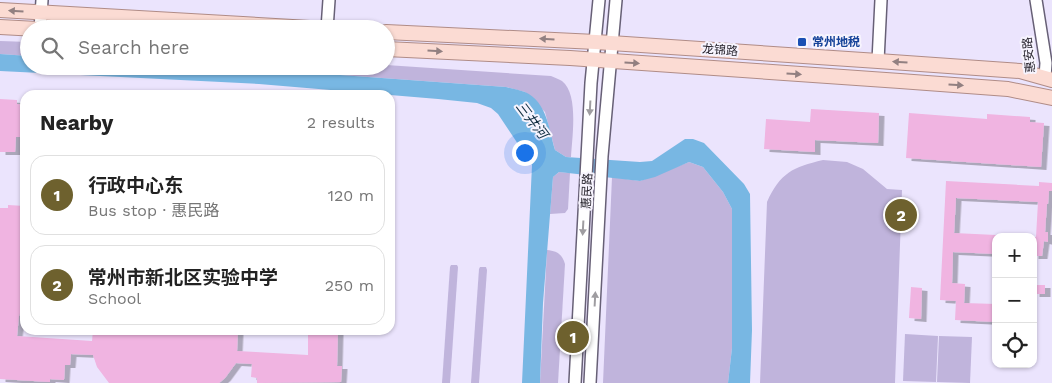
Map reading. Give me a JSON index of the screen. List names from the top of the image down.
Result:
{
  "streets": {
    "main road": ["龙锦路"],
    "street": ["惠安路", "惠民路"]
  },
  "crossings": [
    ["龙锦路", "惠安路"],
    ["龙锦路", "惠民路"]
  ],
  "water": ["三井河"],
  "places": {
    "transit": ["常州地税"]
  },
  "page": {
    "search": "Search here",
    "heading": ["Nearby", "2 results"],
    "list": [
      {
        "mark": "1",
        "name": "行政中心东",
        "note": "Bus stop · 惠民路",
        "value": "120 m"
      },
      {
        "mark": "2",
        "name": "常州市新北区实验中学",
        "note": "School",
        "value": "250 m"
      }
    ],
    "pins": ["2", "1"],
    "map_buttons": ["+", "−"]
  }
}
